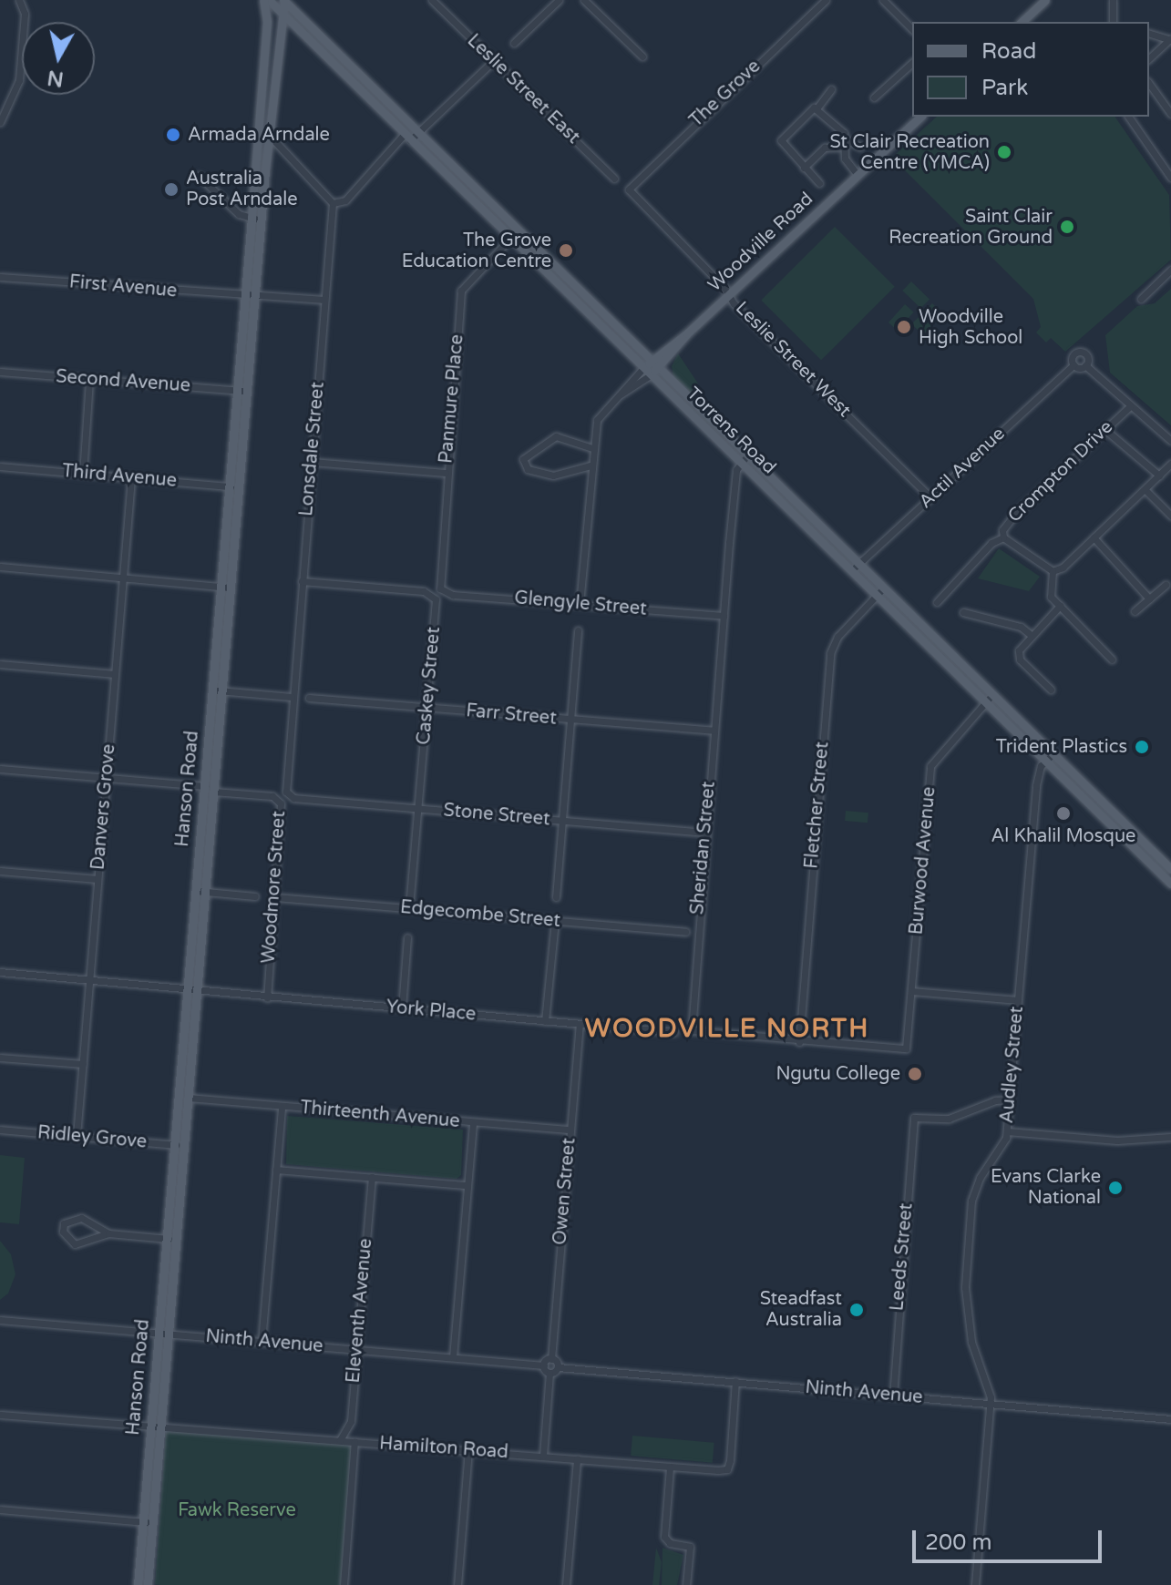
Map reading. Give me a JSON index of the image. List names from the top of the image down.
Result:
{
  "streets": {
    "main road": ["Woodville Road", "Torrens Road", "Hanson Road"],
    "street": [
      "Leslie Street East",
      "The Grove",
      "First Avenue",
      "Leslie Street West",
      "Second Avenue",
      "Panmure Place",
      "Lonsdale Street",
      "Actil Avenue",
      "Crompton Drive",
      "Third Avenue",
      "Glengyle Street",
      "Caskey Street",
      "Farr Street",
      "Fletcher Street",
      "Danvers Grove",
      "Stone Street",
      "Sheridan Street",
      "Burwood Avenue",
      "Woodmore Street",
      "Edgecombe Street",
      "York Place",
      "Audley Street",
      "Thirteenth Avenue",
      "Ridley Grove",
      "Owen Street",
      "Leeds Street",
      "Eleventh Avenue",
      "Ninth Avenue",
      "Hamilton Road"
    ]
  },
  "crossings": [
    ["The Grove", "Leslie Street West"],
    ["Woodville Road", "Leslie Street West"],
    ["Woodville Road", "Torrens Road"],
    ["Woodville Road", "Glengyle Street"],
    ["First Avenue", "Lonsdale Street"],
    ["First Avenue", "Hanson Road"],
    ["Leslie Street West", "Actil Avenue"],
    ["Second Avenue", "Hanson Road"],
    ["Panmure Place", "Torrens Road"],
    ["Panmure Place", "Glengyle Street"],
    ["Torrens Road", "Actil Avenue"],
    ["Torrens Road", "Hanson Road"],
    ["Torrens Road", "Fletcher Street"],
    ["Torrens Road", "Sheridan Street"],
    ["Torrens Road", "Burwood Avenue"],
    ["Torrens Road", "Audley Street"],
    ["Lonsdale Street", "Caskey Street"],
    ["Lonsdale Street", "Stone Street"],
    ["Third Avenue", "Hanson Road"],
    ["Third Avenue", "Danvers Grove"],
    ["Glengyle Street", "Sheridan Street"],
    ["Caskey Street", "Farr Street"],
    ["Caskey Street", "Stone Street"],
    ["Caskey Street", "Edgecombe Street"],
    ["Farr Street", "Sheridan Street"],
    ["Hanson Road", "Woodmore Street"],
    ["Hanson Road", "York Place"],
    ["Hanson Road", "Thirteenth Avenue"],
    ["Hanson Road", "Ridley Grove"],
    ["Hanson Road", "Ninth Avenue"],
    ["Hanson Road", "Hamilton Road"],
    ["Fletcher Street", "Sheridan Street"],
    ["Danvers Grove", "York Place"],
    ["Danvers Grove", "Ridley Grove"],
    ["Stone Street", "Sheridan Street"],
    ["Sheridan Street", "Burwood Avenue"],
    ["Woodmore Street", "Edgecombe Street"],
    ["Woodmore Street", "York Place"],
    ["York Place", "Owen Street"],
    ["Audley Street", "Leeds Street"],
    ["Audley Street", "Ninth Avenue"],
    ["Thirteenth Avenue", "Owen Street"],
    ["Leeds Street", "Ninth Avenue"],
    ["Eleventh Avenue", "Ninth Avenue"],
    ["Eleventh Avenue", "Hamilton Road"],
    ["Ninth Avenue", "Hamilton Road"]
  ],
  "districts": ["WOODVILLE NORTH"],
  "parks": ["Fawk Reserve"],
  "places": [
    "Armada Arndale",
    "St Clair Recreation Centre (YMCA)",
    "Australia Post Arndale",
    "Saint Clair Recreation Ground",
    "The Grove Education Centre",
    "Woodville High School",
    "Trident Plastics",
    "Al Khalil Mosque",
    "Ngutu College",
    "Evans Clarke National",
    "Steadfast Australia"
  ],
  "legend": ["Road", "Park"],
  "scale_bar": "200 m",
  "north": "bottom"
}
